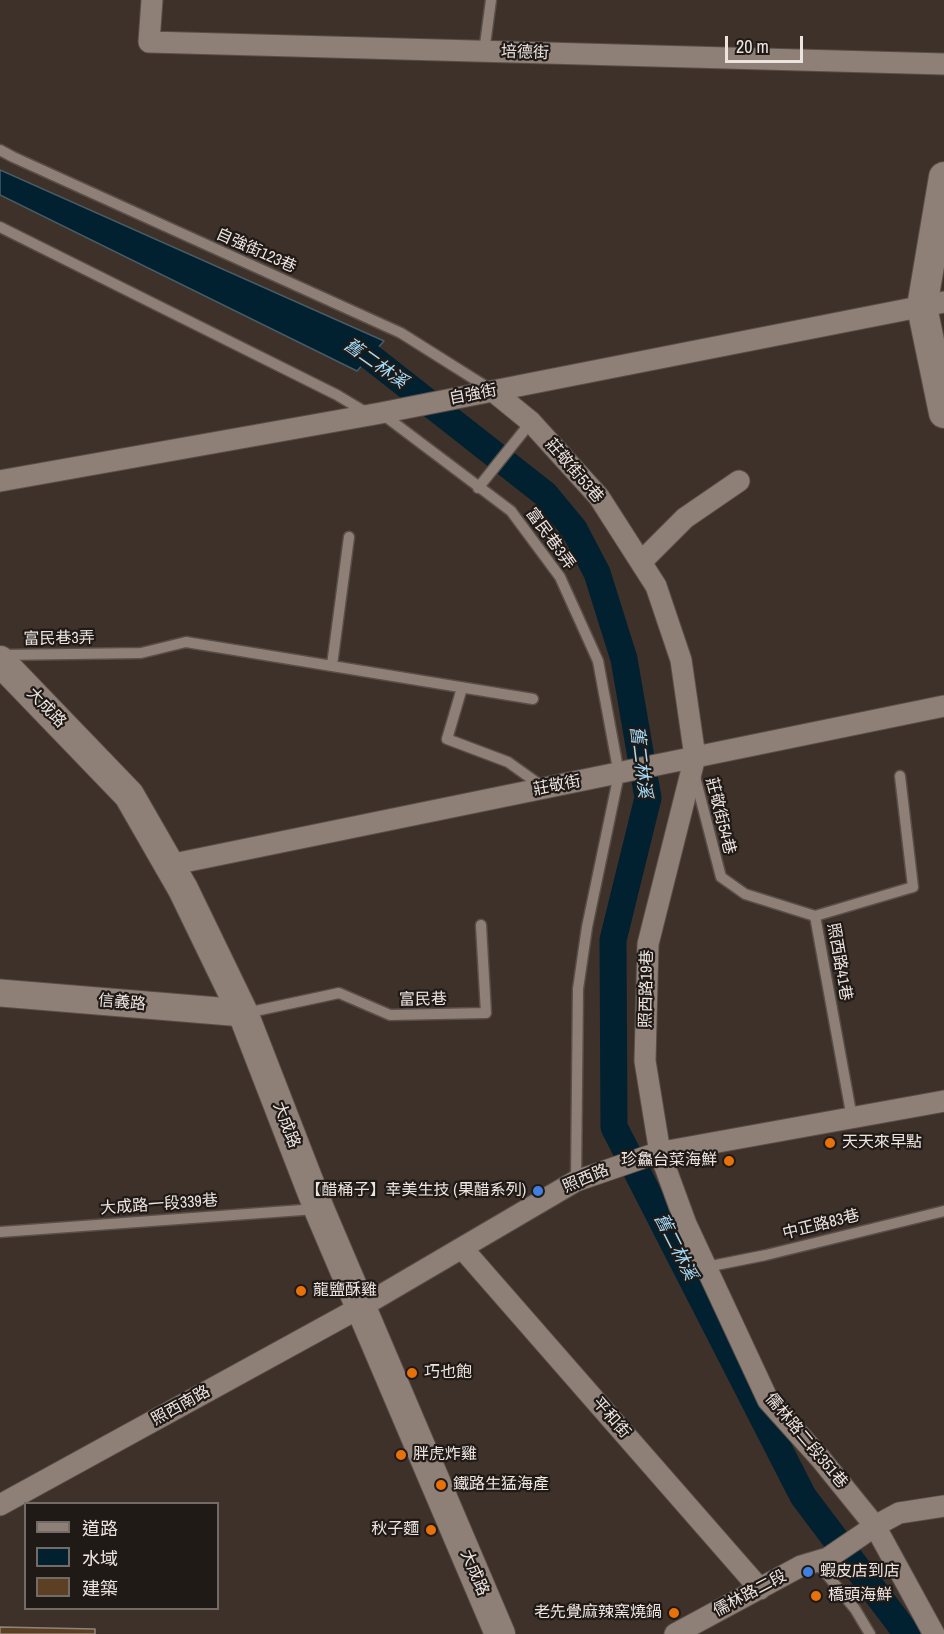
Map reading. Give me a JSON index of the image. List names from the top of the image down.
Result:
{
  "streets": {
    "main road": ["大成路"],
    "street": [
      "培德街",
      "自強街",
      "莊敬街53巷",
      "莊敬街",
      "照西路19巷",
      "信義路",
      "照西路",
      "照西南路",
      "平和街",
      "儒林路二段351巷",
      "儒林路二段"
    ],
    "lane": [
      "自強街123巷",
      "富民巷3弄",
      "莊敬街54巷",
      "照西路41巷",
      "富民巷",
      "大成路一段339巷",
      "中正路83巷"
    ]
  },
  "crossings": [
    ["自強街123巷", "自強街"],
    ["自強街123巷", "莊敬街53巷"],
    ["自強街", "莊敬街53巷"],
    ["自強街", "富民巷3弄"],
    ["莊敬街53巷", "莊敬街"],
    ["莊敬街53巷", "莊敬街54巷"],
    ["莊敬街53巷", "照西路19巷"],
    ["富民巷3弄", "莊敬街"],
    ["大成路", "莊敬街"],
    ["大成路", "富民巷"],
    ["大成路", "信義路"],
    ["大成路", "照西路"],
    ["大成路", "大成路一段339巷"],
    ["大成路", "照西南路"],
    ["莊敬街", "莊敬街54巷"],
    ["莊敬街", "照西路19巷"],
    ["莊敬街54巷", "照西路41巷"],
    ["莊敬街54巷", "照西路19巷"],
    ["照西路41巷", "照西路"],
    ["照西路19巷", "照西路"],
    ["照西路19巷", "儒林路二段351巷"],
    ["富民巷", "信義路"],
    ["照西路", "照西南路"],
    ["照西路", "平和街"],
    ["照西路", "儒林路二段351巷"],
    ["中正路83巷", "儒林路二段351巷"],
    ["平和街", "儒林路二段"],
    ["儒林路二段351巷", "儒林路二段"]
  ],
  "water": ["舊二林溪"],
  "places": [
    "天天來早點",
    "珍鱻台菜海鮮",
    "【醋桶子】幸美生技 (果醋系列)",
    "龍鹽酥雞",
    "巧也飽",
    "胖虎炸雞",
    "鐵路生猛海產",
    "秋子麵",
    "蝦皮店到店",
    "橋頭海鮮",
    "老先覺麻辣窯燒鍋"
  ],
  "legend": ["道路", "水域", "建築"],
  "scale_bar": "20 m"
}
